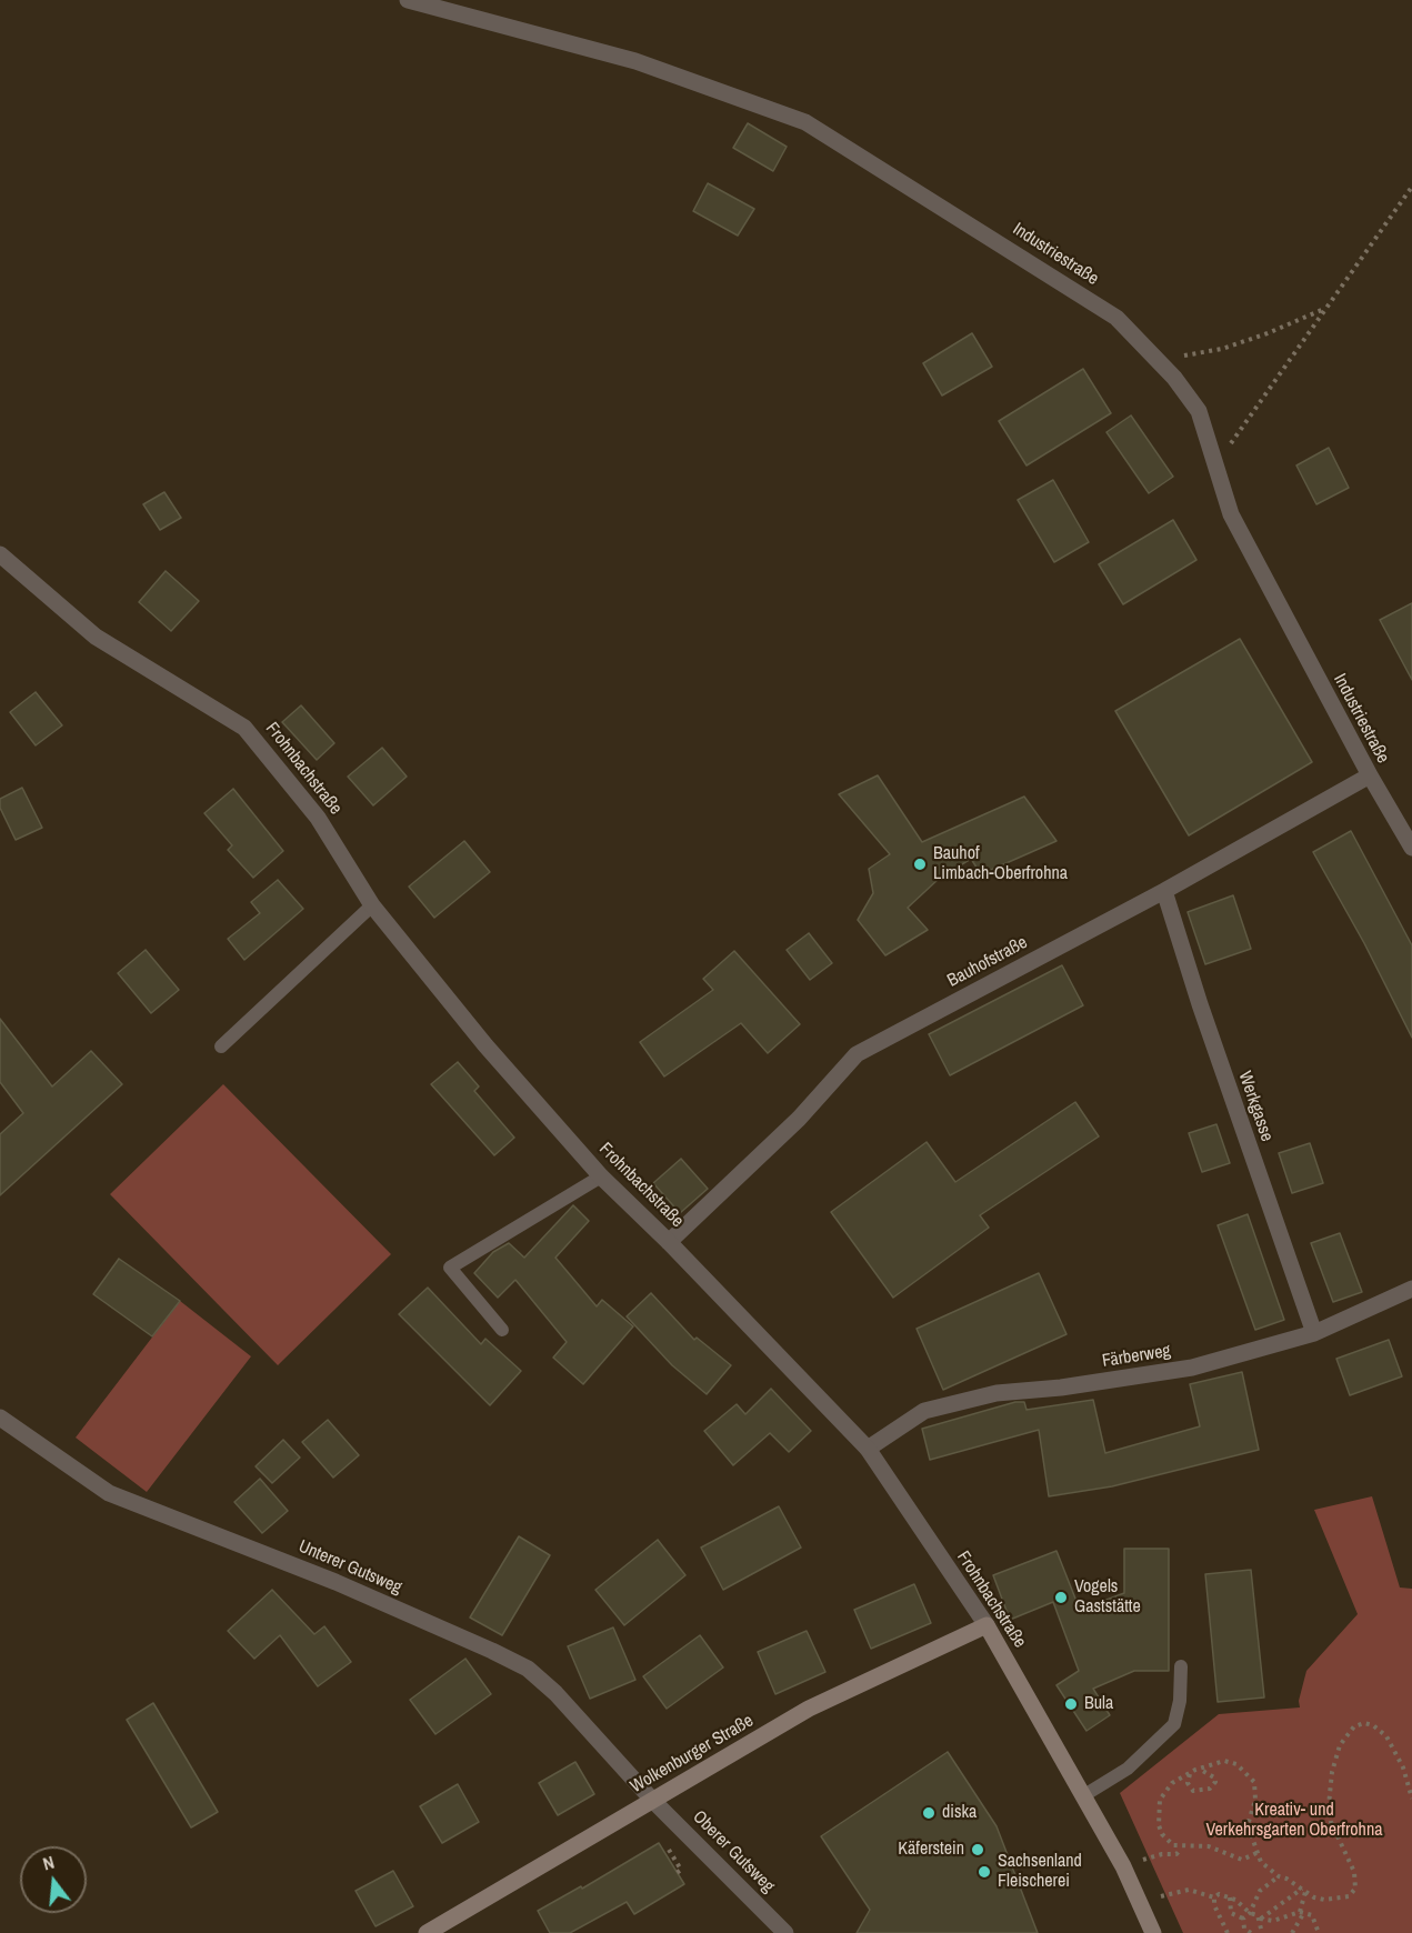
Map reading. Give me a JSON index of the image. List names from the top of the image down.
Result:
{
  "streets": {
    "main road": ["Frohnbachstraße", "Wolkenburger Straße"],
    "street": [
      "Industriestraße",
      "Bauhofstraße",
      "Werkgasse",
      "Färberweg",
      "Unterer Gutsweg",
      "Oberer Gutsweg"
    ]
  },
  "crossings": [
    ["Industriestraße", "Bauhofstraße"],
    ["Frohnbachstraße", "Bauhofstraße"],
    ["Frohnbachstraße", "Färberweg"],
    ["Frohnbachstraße", "Wolkenburger Straße"],
    ["Bauhofstraße", "Werkgasse"],
    ["Werkgasse", "Färberweg"],
    ["Unterer Gutsweg", "Wolkenburger Straße"],
    ["Unterer Gutsweg", "Oberer Gutsweg"],
    ["Wolkenburger Straße", "Oberer Gutsweg"]
  ],
  "parks": ["Kreativ- und Verkehrsgarten Oberfrohna"],
  "places": [
    "Bauhof Limbach-Oberfrohna",
    "Vogels Gaststätte",
    "Bula",
    "diska",
    "Käferstein",
    "Sachsenland Fleischerei"
  ],
  "north": "top"
}
